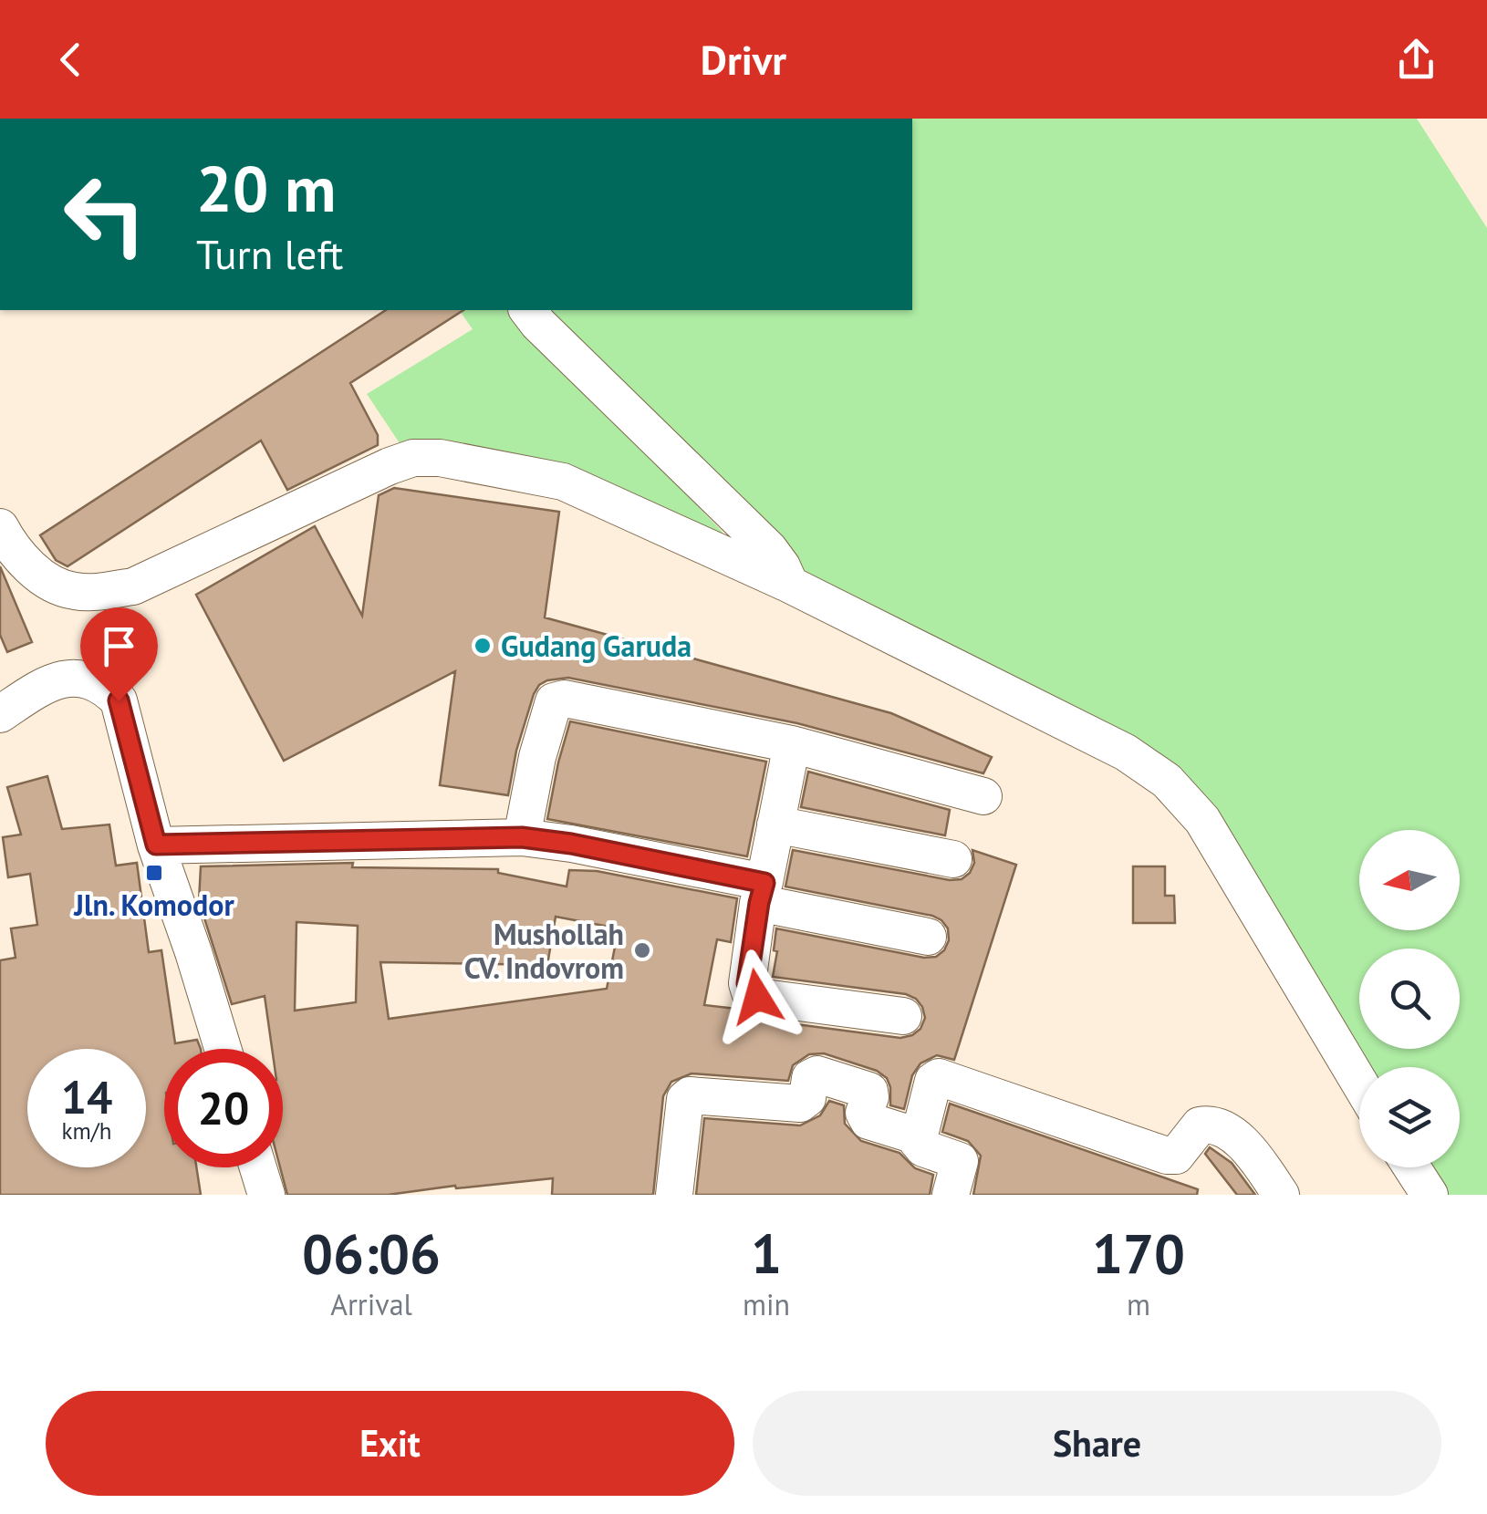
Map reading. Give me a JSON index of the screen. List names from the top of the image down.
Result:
{
  "places": {
    "other": ["Gudang Garuda", "Mushollah CV. Indovrom"],
    "transit": ["Jln. Komodor"]
  },
  "north": "left",
  "page": {
    "header": "Drivr",
    "turn": ["20 m", "Turn left"],
    "speed": "14 km/h",
    "limit": "20",
    "eta": [
      "06:06",
      "Arrival",
      "1",
      "min",
      "170",
      "m"
    ],
    "buttons": ["Exit", "Share"]
  }
}
